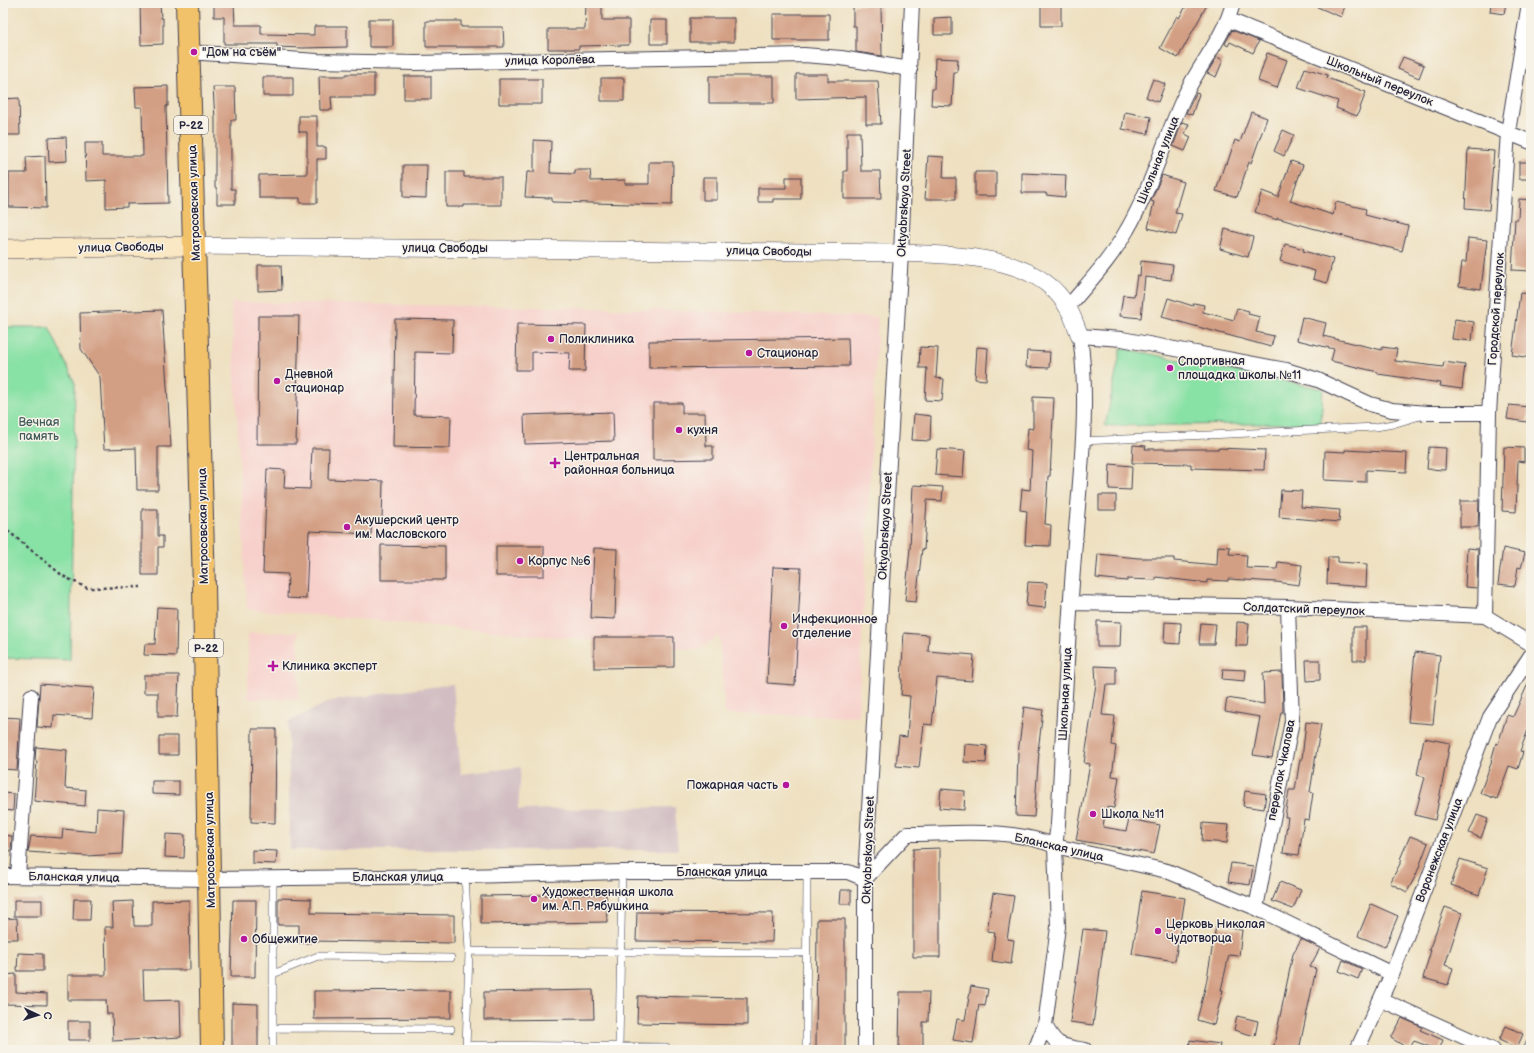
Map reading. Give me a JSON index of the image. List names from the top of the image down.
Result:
{
  "streets": {
    "highway": ["Р-22", "Матросовская улица"],
    "main road": ["улица Свободы"],
    "street": [
      "улица Королёва",
      "Школьный переулок",
      "Школьная улица",
      "Oktyabrskaya Street",
      "Городской переулок",
      "Солдатский переулок",
      "переулок Чкалова",
      "Бланская улица",
      "Воронежская улица"
    ]
  },
  "crossings": [
    ["улица Королёва", "Матросовская улица"],
    ["улица Королёва", "Oktyabrskaya Street"],
    ["Школьный переулок", "Школьная улица"],
    ["Школьный переулок", "Городской переулок"],
    ["Школьная улица", "улица Свободы"],
    ["Школьная улица", "Солдатский переулок"],
    ["Школьная улица", "Бланская улица"],
    ["Матросовская улица", "улица Свободы"],
    ["Матросовская улица", "Бланская улица"],
    ["Oktyabrskaya Street", "улица Свободы"],
    ["Oktyabrskaya Street", "Бланская улица"],
    ["Городской переулок", "Солдатский переулок"],
    ["Солдатский переулок", "переулок Чкалова"],
    ["переулок Чкалова", "Бланская улица"],
    ["Бланская улица", "Воронежская улица"]
  ],
  "parks": ["Вечная память"],
  "places": {
    "other": [
      "\"Дом на съём\"",
      "Поликлиника",
      "Стационар",
      "Спортивная площадка школы №11",
      "Дневной стационар",
      "кухня",
      "Акушерский центр им. Масловского",
      "Корпус №6",
      "Инфекционное отделение",
      "Пожарная часть",
      "Школа №11",
      "Художественная школа им. А.П. Рябушкина",
      "Церковь Николая Чудотворца",
      "Общежитие"
    ],
    "health": ["Центральная районная больница", "Клиника эксперт"]
  },
  "north": "right"
}
